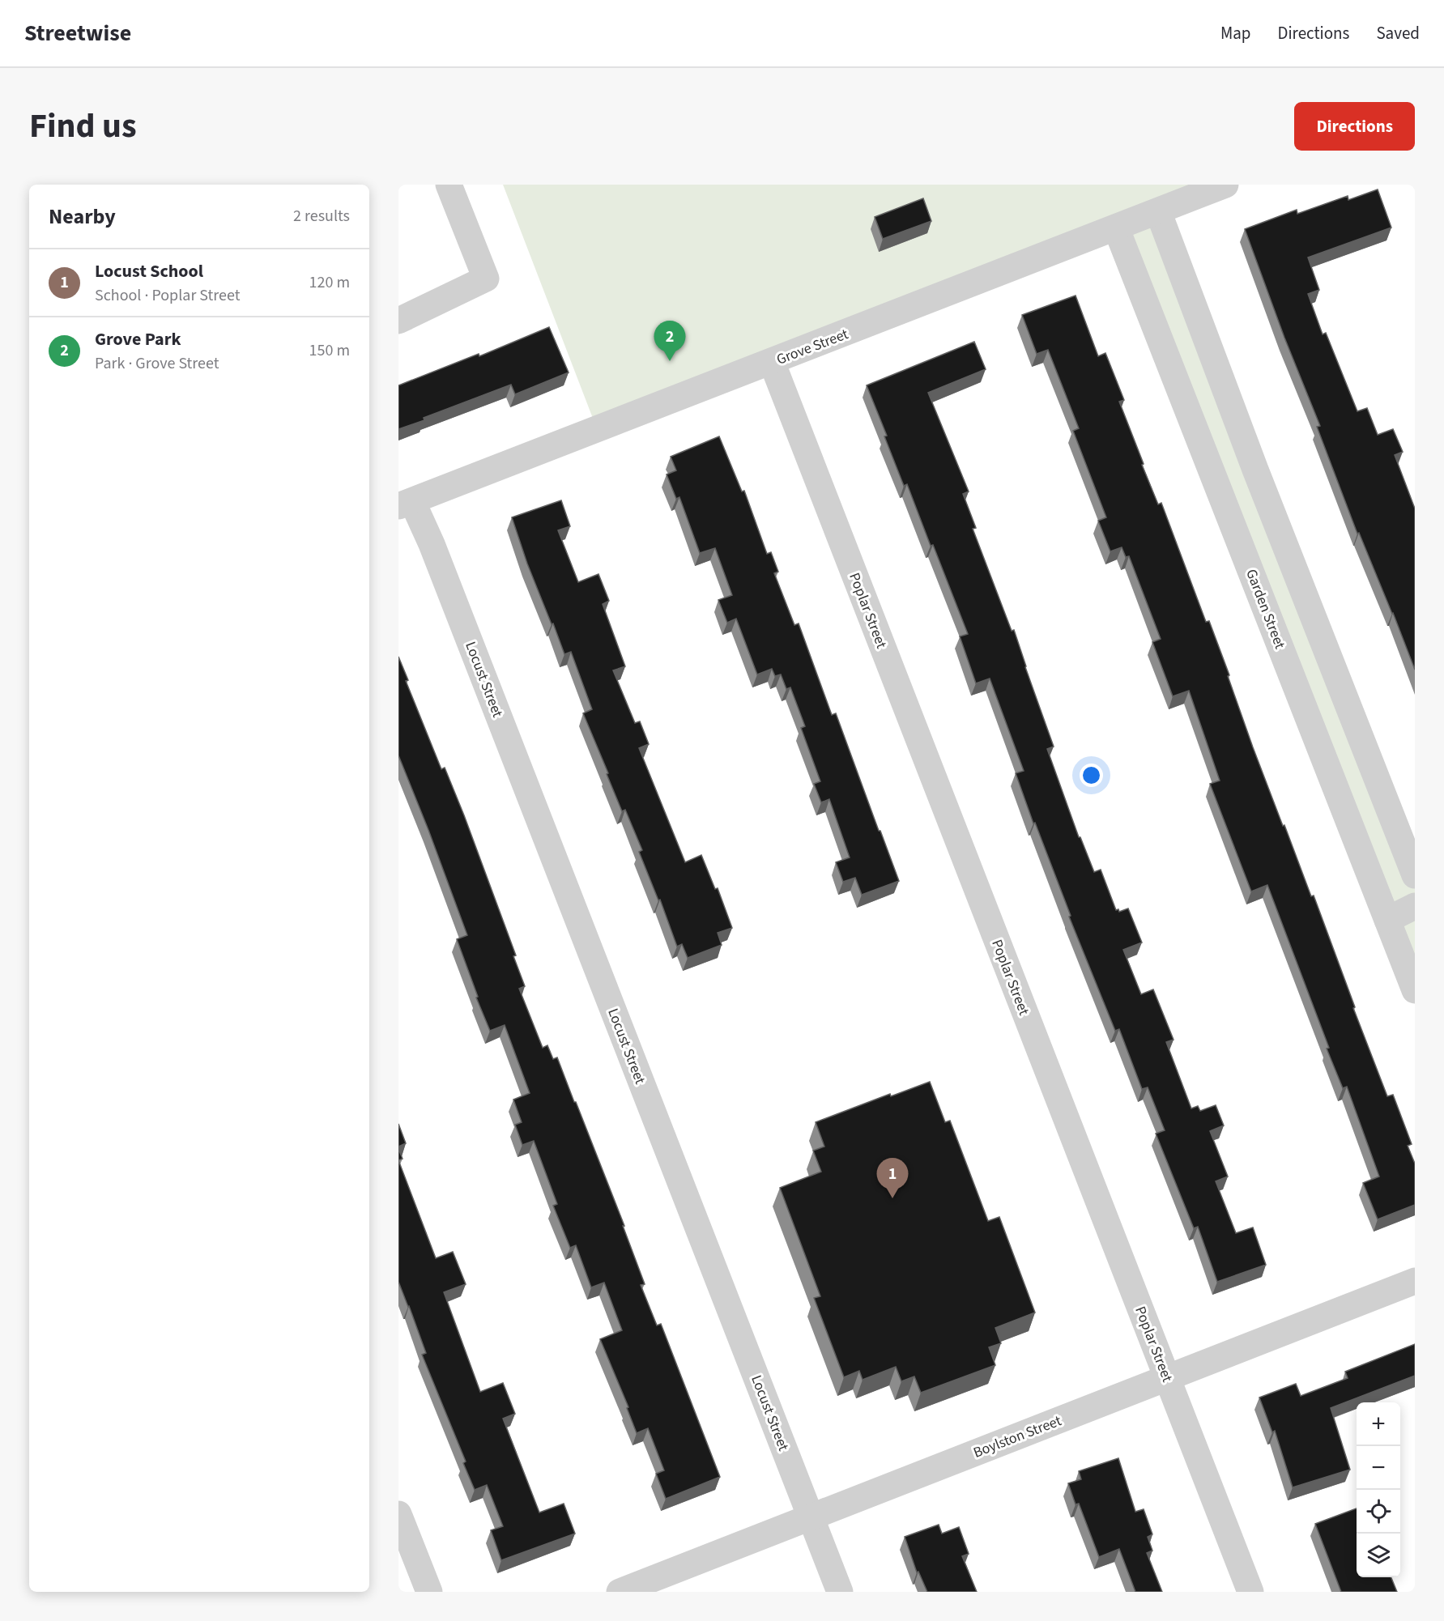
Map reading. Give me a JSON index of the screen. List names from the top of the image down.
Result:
{
  "streets": {
    "street": [
      "Grove Street",
      "Garden Street",
      "Poplar Street",
      "Locust Street",
      "Boylston Street"
    ]
  },
  "crossings": [
    ["Grove Street", "Garden Street"],
    ["Grove Street", "Poplar Street"],
    ["Grove Street", "Locust Street"],
    ["Poplar Street", "Boylston Street"],
    ["Locust Street", "Boylston Street"]
  ],
  "page": {
    "header": "Streetwise",
    "nav": ["Map", "Directions", "Saved"],
    "title": "Find us",
    "buttons": "Directions",
    "heading": ["Nearby", "2 results"],
    "list": [
      {
        "mark": "1",
        "name": "Locust School",
        "note": "School · Poplar Street",
        "value": "120 m"
      },
      {
        "mark": "2",
        "name": "Grove Park",
        "note": "Park · Grove Street",
        "value": "150 m"
      }
    ],
    "pins": ["2", "1"],
    "map_buttons": ["+", "−"]
  }
}
